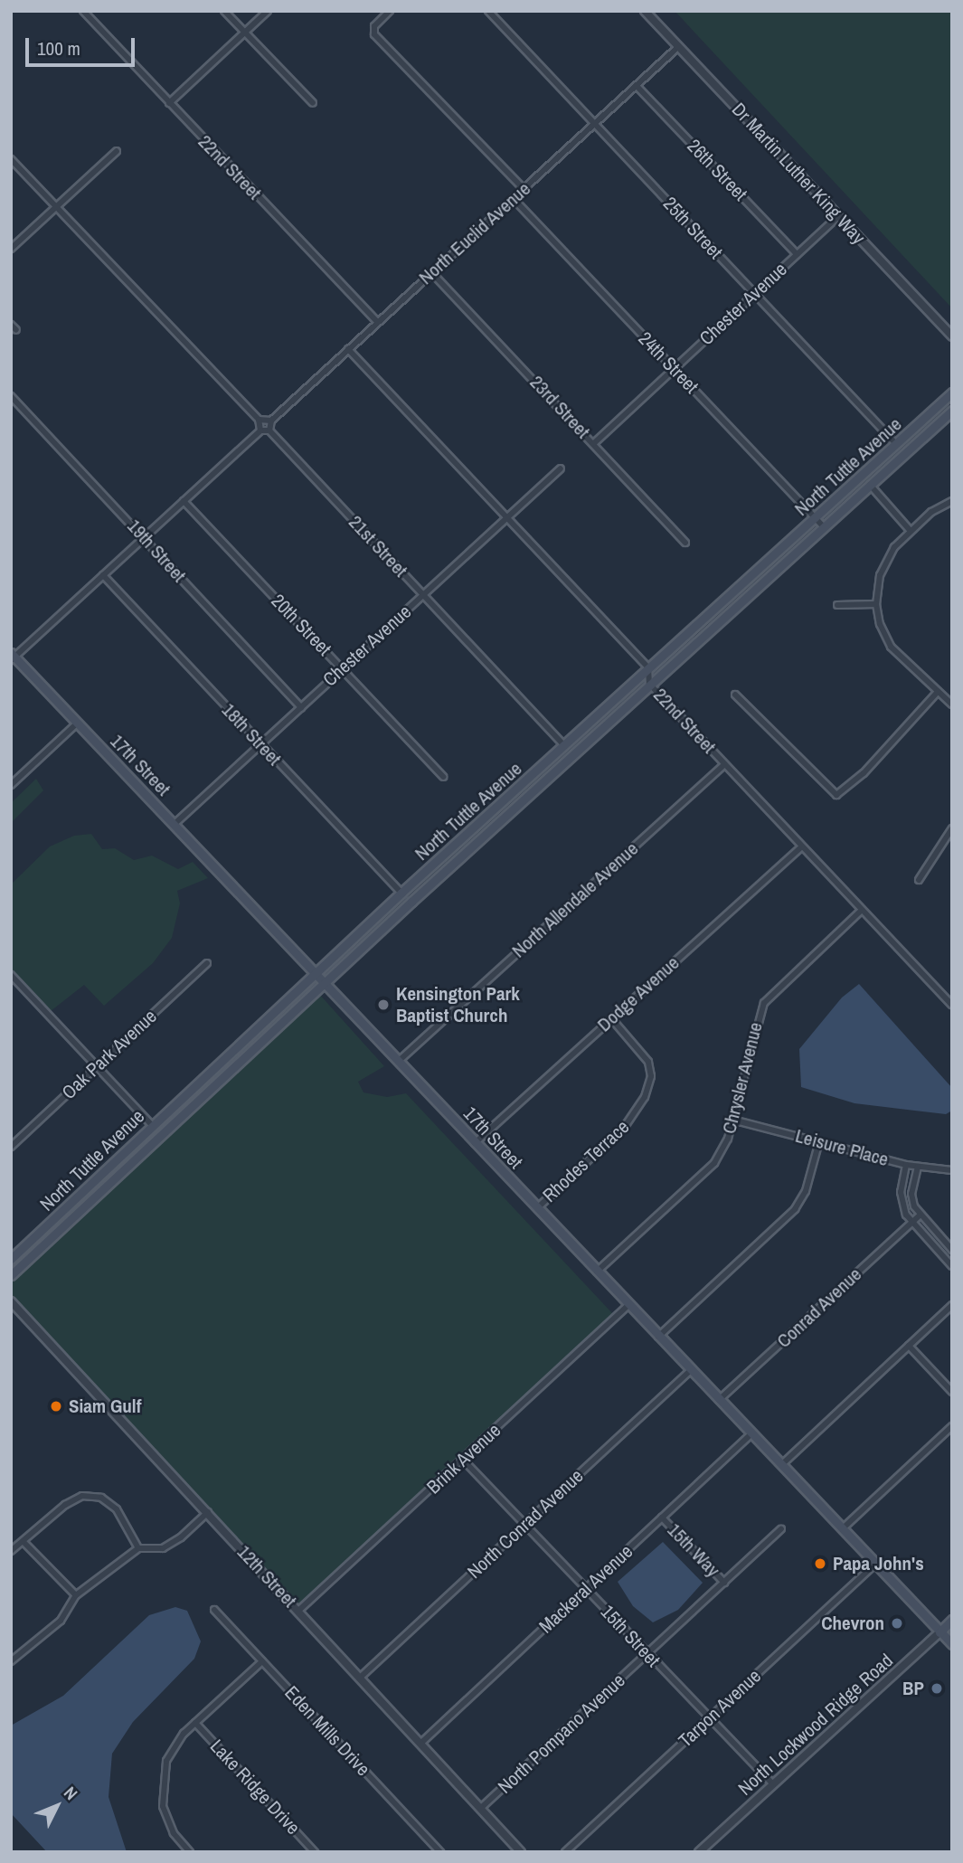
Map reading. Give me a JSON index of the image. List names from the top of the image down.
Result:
{
  "streets": {
    "main road": ["North Tuttle Avenue", "17th Street", "North Lockwood Ridge Road"],
    "street": [
      "22nd Street",
      "26th Street",
      "Dr Martin Luther King Way",
      "25th Street",
      "North Euclid Avenue",
      "Chester Avenue",
      "24th Street",
      "23rd Street",
      "21st Street",
      "19th Street",
      "20th Street",
      "18th Street",
      "North Allendale Avenue",
      "Dodge Avenue",
      "Oak Park Avenue",
      "Chrysler Avenue",
      "Leisure Place",
      "Rhodes Terrace",
      "Conrad Avenue",
      "Brink Avenue",
      "North Conrad Avenue",
      "15th Way",
      "12th Street",
      "Mackeral Avenue",
      "15th Street",
      "Tarpon Avenue",
      "Eden Mills Drive",
      "North Pompano Avenue",
      "Lake Ridge Drive"
    ]
  },
  "crossings": [
    ["22nd Street", "North Euclid Avenue"],
    ["22nd Street", "Chester Avenue"],
    ["22nd Street", "North Tuttle Avenue"],
    ["22nd Street", "North Allendale Avenue"],
    ["22nd Street", "Dodge Avenue"],
    ["22nd Street", "Chrysler Avenue"],
    ["26th Street", "North Euclid Avenue"],
    ["26th Street", "Chester Avenue"],
    ["Dr Martin Luther King Way", "North Euclid Avenue"],
    ["Dr Martin Luther King Way", "Chester Avenue"],
    ["25th Street", "North Euclid Avenue"],
    ["25th Street", "Chester Avenue"],
    ["25th Street", "North Tuttle Avenue"],
    ["North Euclid Avenue", "24th Street"],
    ["North Euclid Avenue", "23rd Street"],
    ["Chester Avenue", "24th Street"],
    ["Chester Avenue", "23rd Street"],
    ["Chester Avenue", "21st Street"],
    ["Chester Avenue", "19th Street"],
    ["Chester Avenue", "20th Street"],
    ["Chester Avenue", "18th Street"],
    ["Chester Avenue", "17th Street"],
    ["24th Street", "North Tuttle Avenue"],
    ["North Tuttle Avenue", "21st Street"],
    ["North Tuttle Avenue", "18th Street"],
    ["North Tuttle Avenue", "17th Street"],
    ["17th Street", "North Allendale Avenue"],
    ["17th Street", "Dodge Avenue"],
    ["17th Street", "Chrysler Avenue"],
    ["17th Street", "Rhodes Terrace"],
    ["17th Street", "Conrad Avenue"],
    ["17th Street", "Brink Avenue"],
    ["17th Street", "North Conrad Avenue"],
    ["17th Street", "Mackeral Avenue"],
    ["17th Street", "Tarpon Avenue"],
    ["17th Street", "North Lockwood Ridge Road"],
    ["Dodge Avenue", "Rhodes Terrace"],
    ["Chrysler Avenue", "Leisure Place"],
    ["Brink Avenue", "12th Street"],
    ["Brink Avenue", "15th Street"],
    ["North Conrad Avenue", "12th Street"],
    ["North Conrad Avenue", "15th Street"],
    ["15th Way", "Mackeral Avenue"],
    ["15th Way", "North Pompano Avenue"],
    ["12th Street", "Mackeral Avenue"],
    ["12th Street", "North Pompano Avenue"],
    ["Mackeral Avenue", "15th Street"],
    ["15th Street", "Tarpon Avenue"],
    ["15th Street", "North Lockwood Ridge Road"],
    ["15th Street", "North Pompano Avenue"]
  ],
  "places": [
    "Kensington Park Baptist Church",
    "Siam Gulf",
    "Papa John's",
    "Chevron",
    "BP"
  ],
  "scale_bar": "100 m",
  "north": "top right"
}
